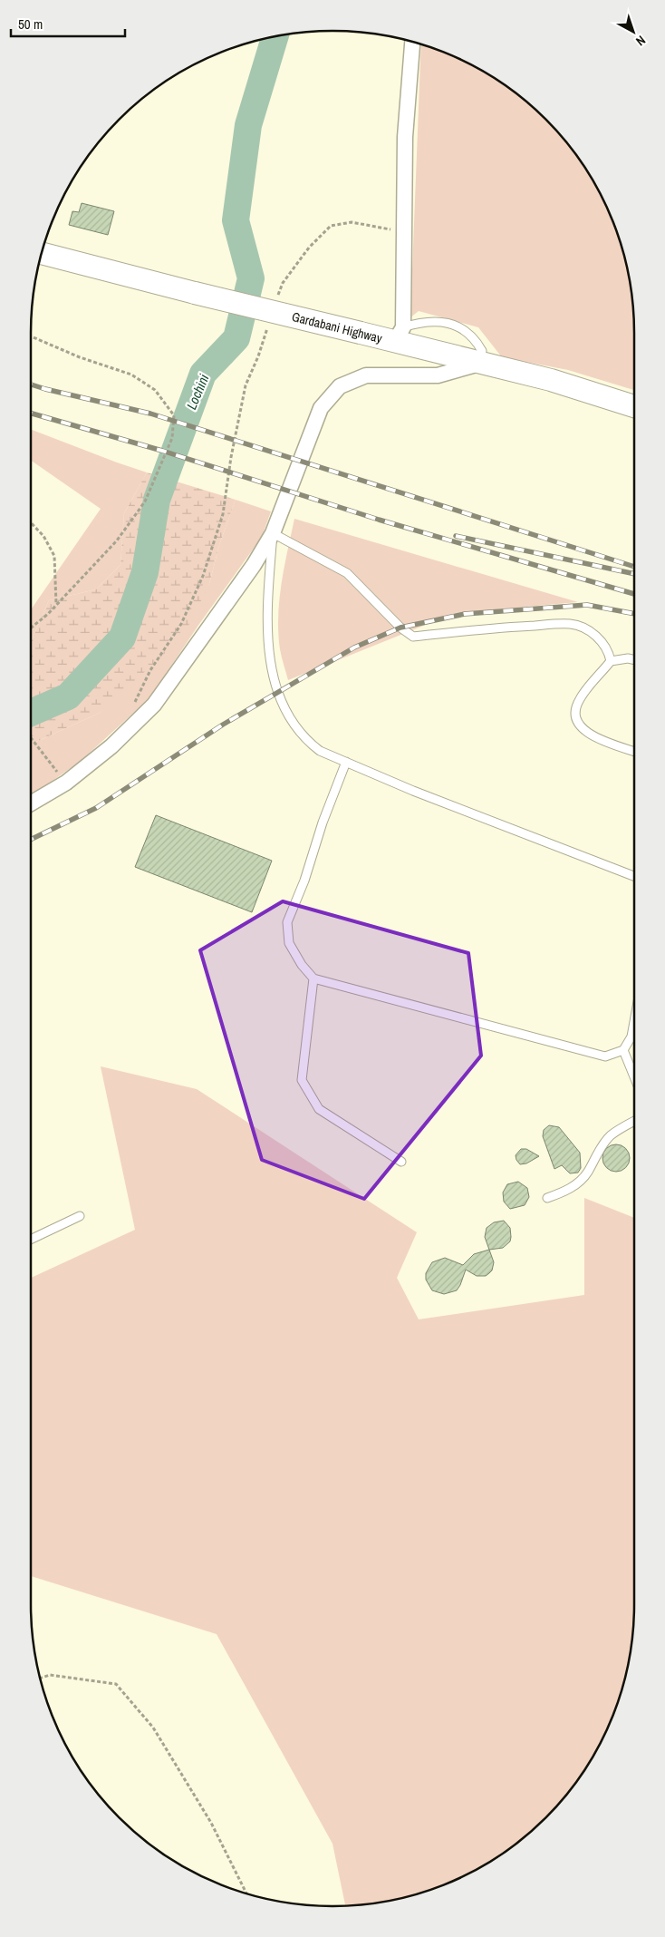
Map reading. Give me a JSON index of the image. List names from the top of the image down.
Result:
{
  "streets": {
    "main road": ["Gardabani Highway"]
  },
  "water": ["Lochini"],
  "scale_bar": "50 m",
  "north": "bottom right"
}
